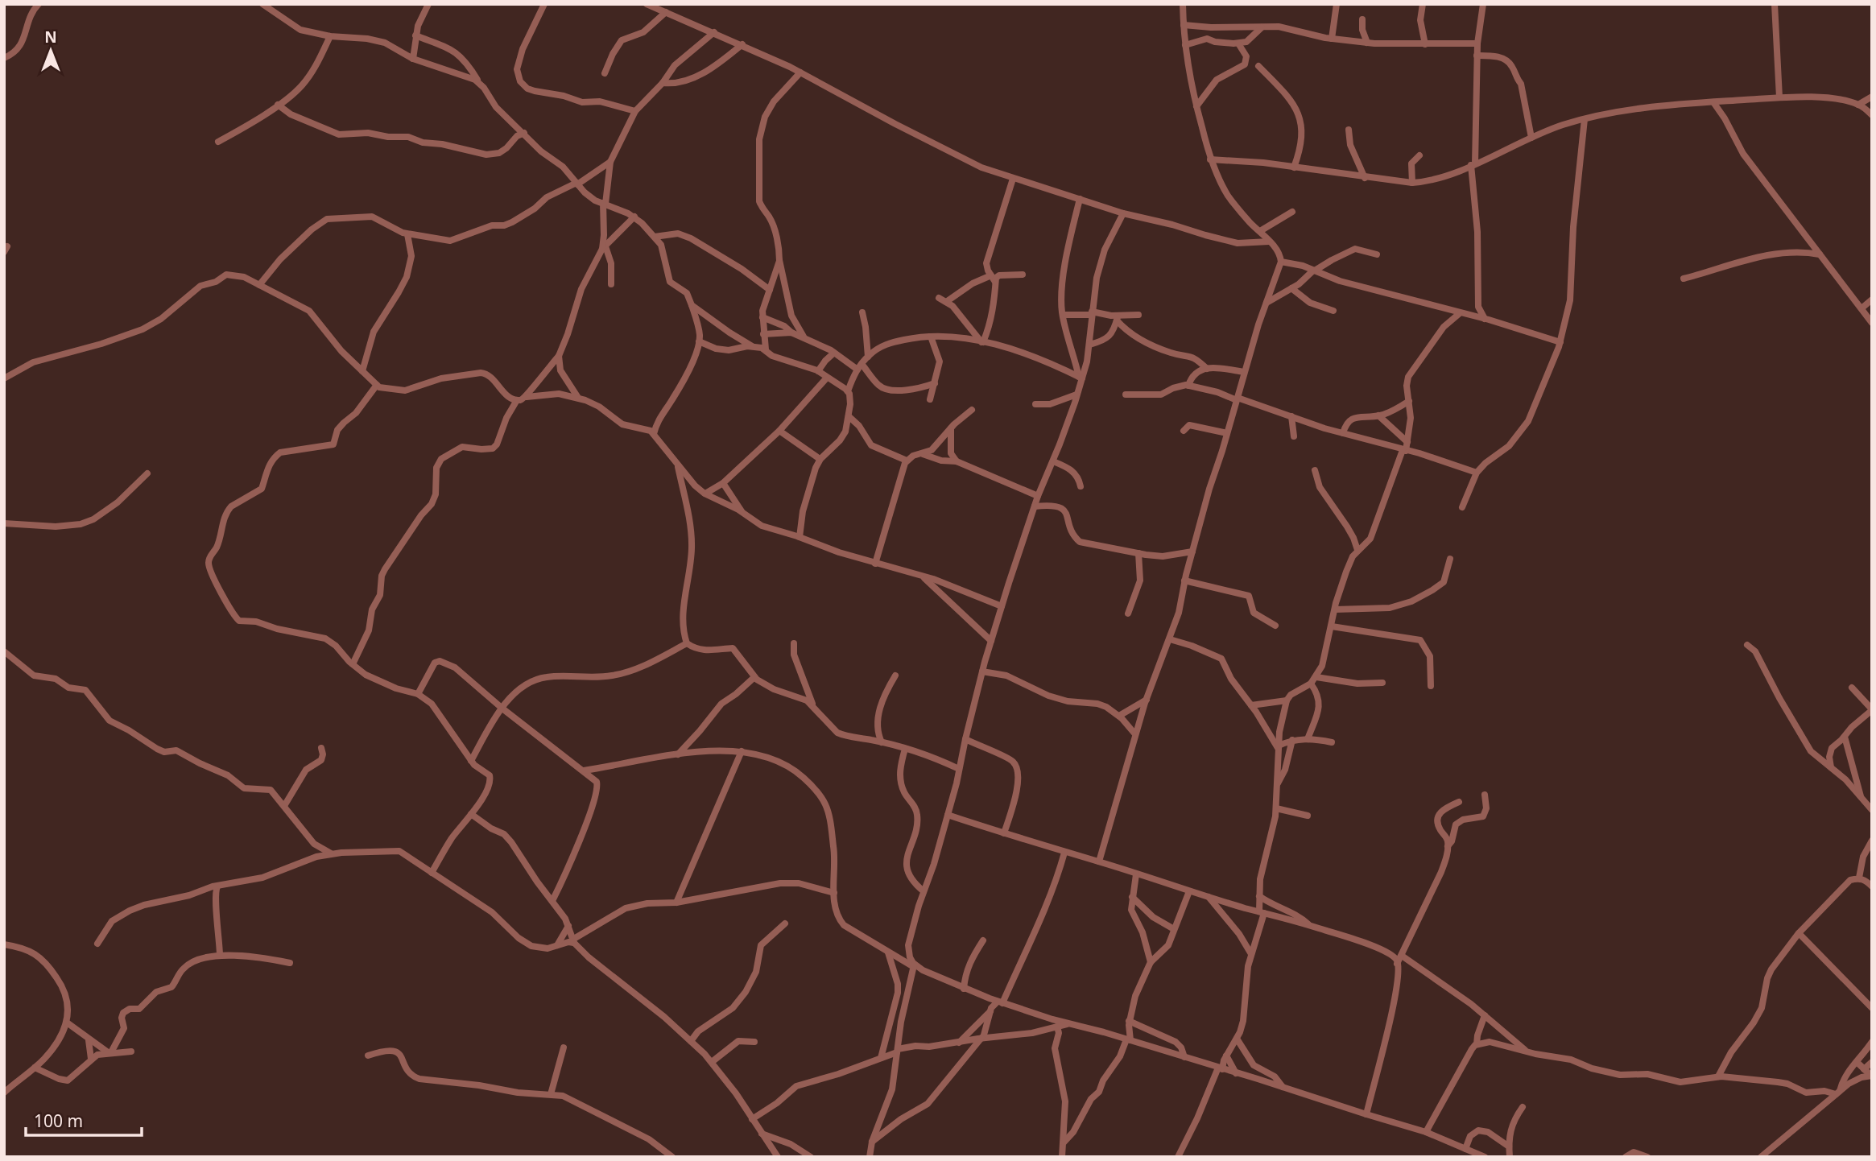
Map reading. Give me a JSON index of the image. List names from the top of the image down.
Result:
{
  "scale_bar": "100 m",
  "north": "top"
}
